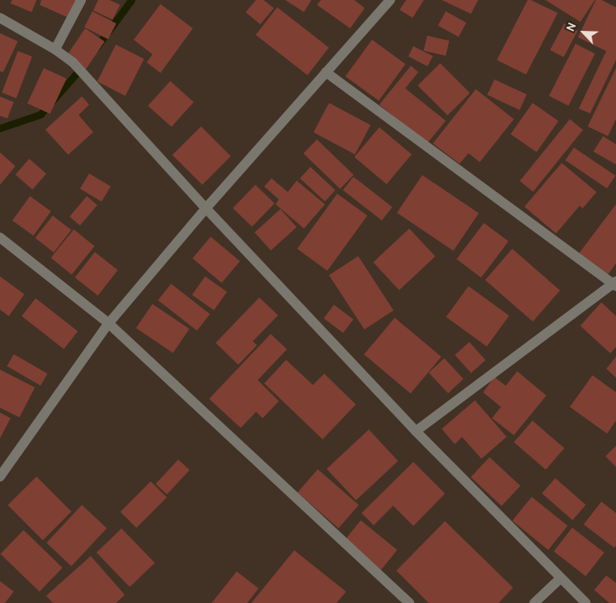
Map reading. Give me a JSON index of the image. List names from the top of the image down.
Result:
{
  "north": "top left"
}
